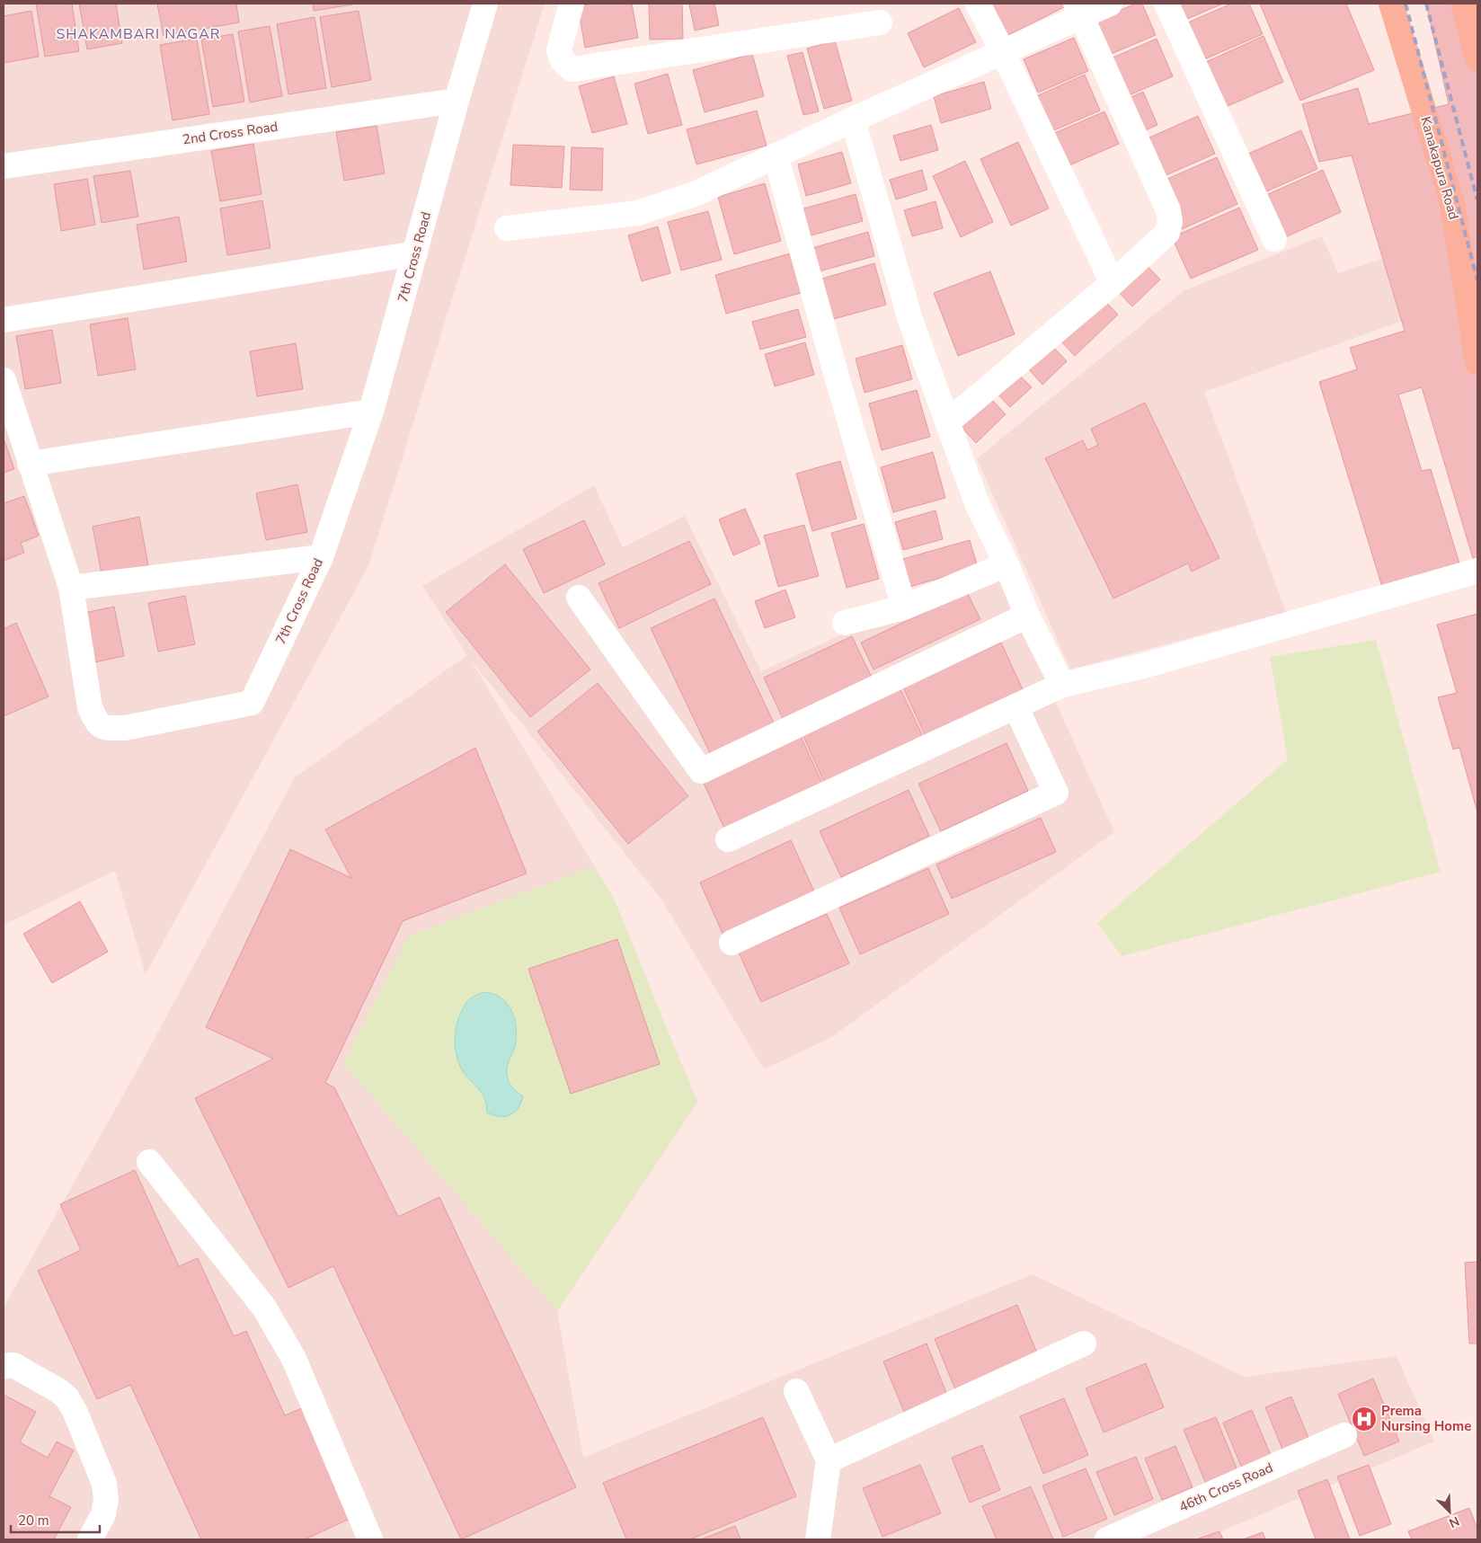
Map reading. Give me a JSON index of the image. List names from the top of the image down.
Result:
{
  "streets": {
    "main road": ["Kanakapura Road"],
    "street": ["2nd Cross Road", "7th Cross Road", "46th Cross Road"]
  },
  "crossings": [
    ["2nd Cross Road", "7th Cross Road"]
  ],
  "districts": ["SHAKAMBARI NAGAR"],
  "places": {
    "hospital": ["Prema Nursing Home"]
  },
  "scale_bar": "20 m",
  "north": "bottom right"
}
